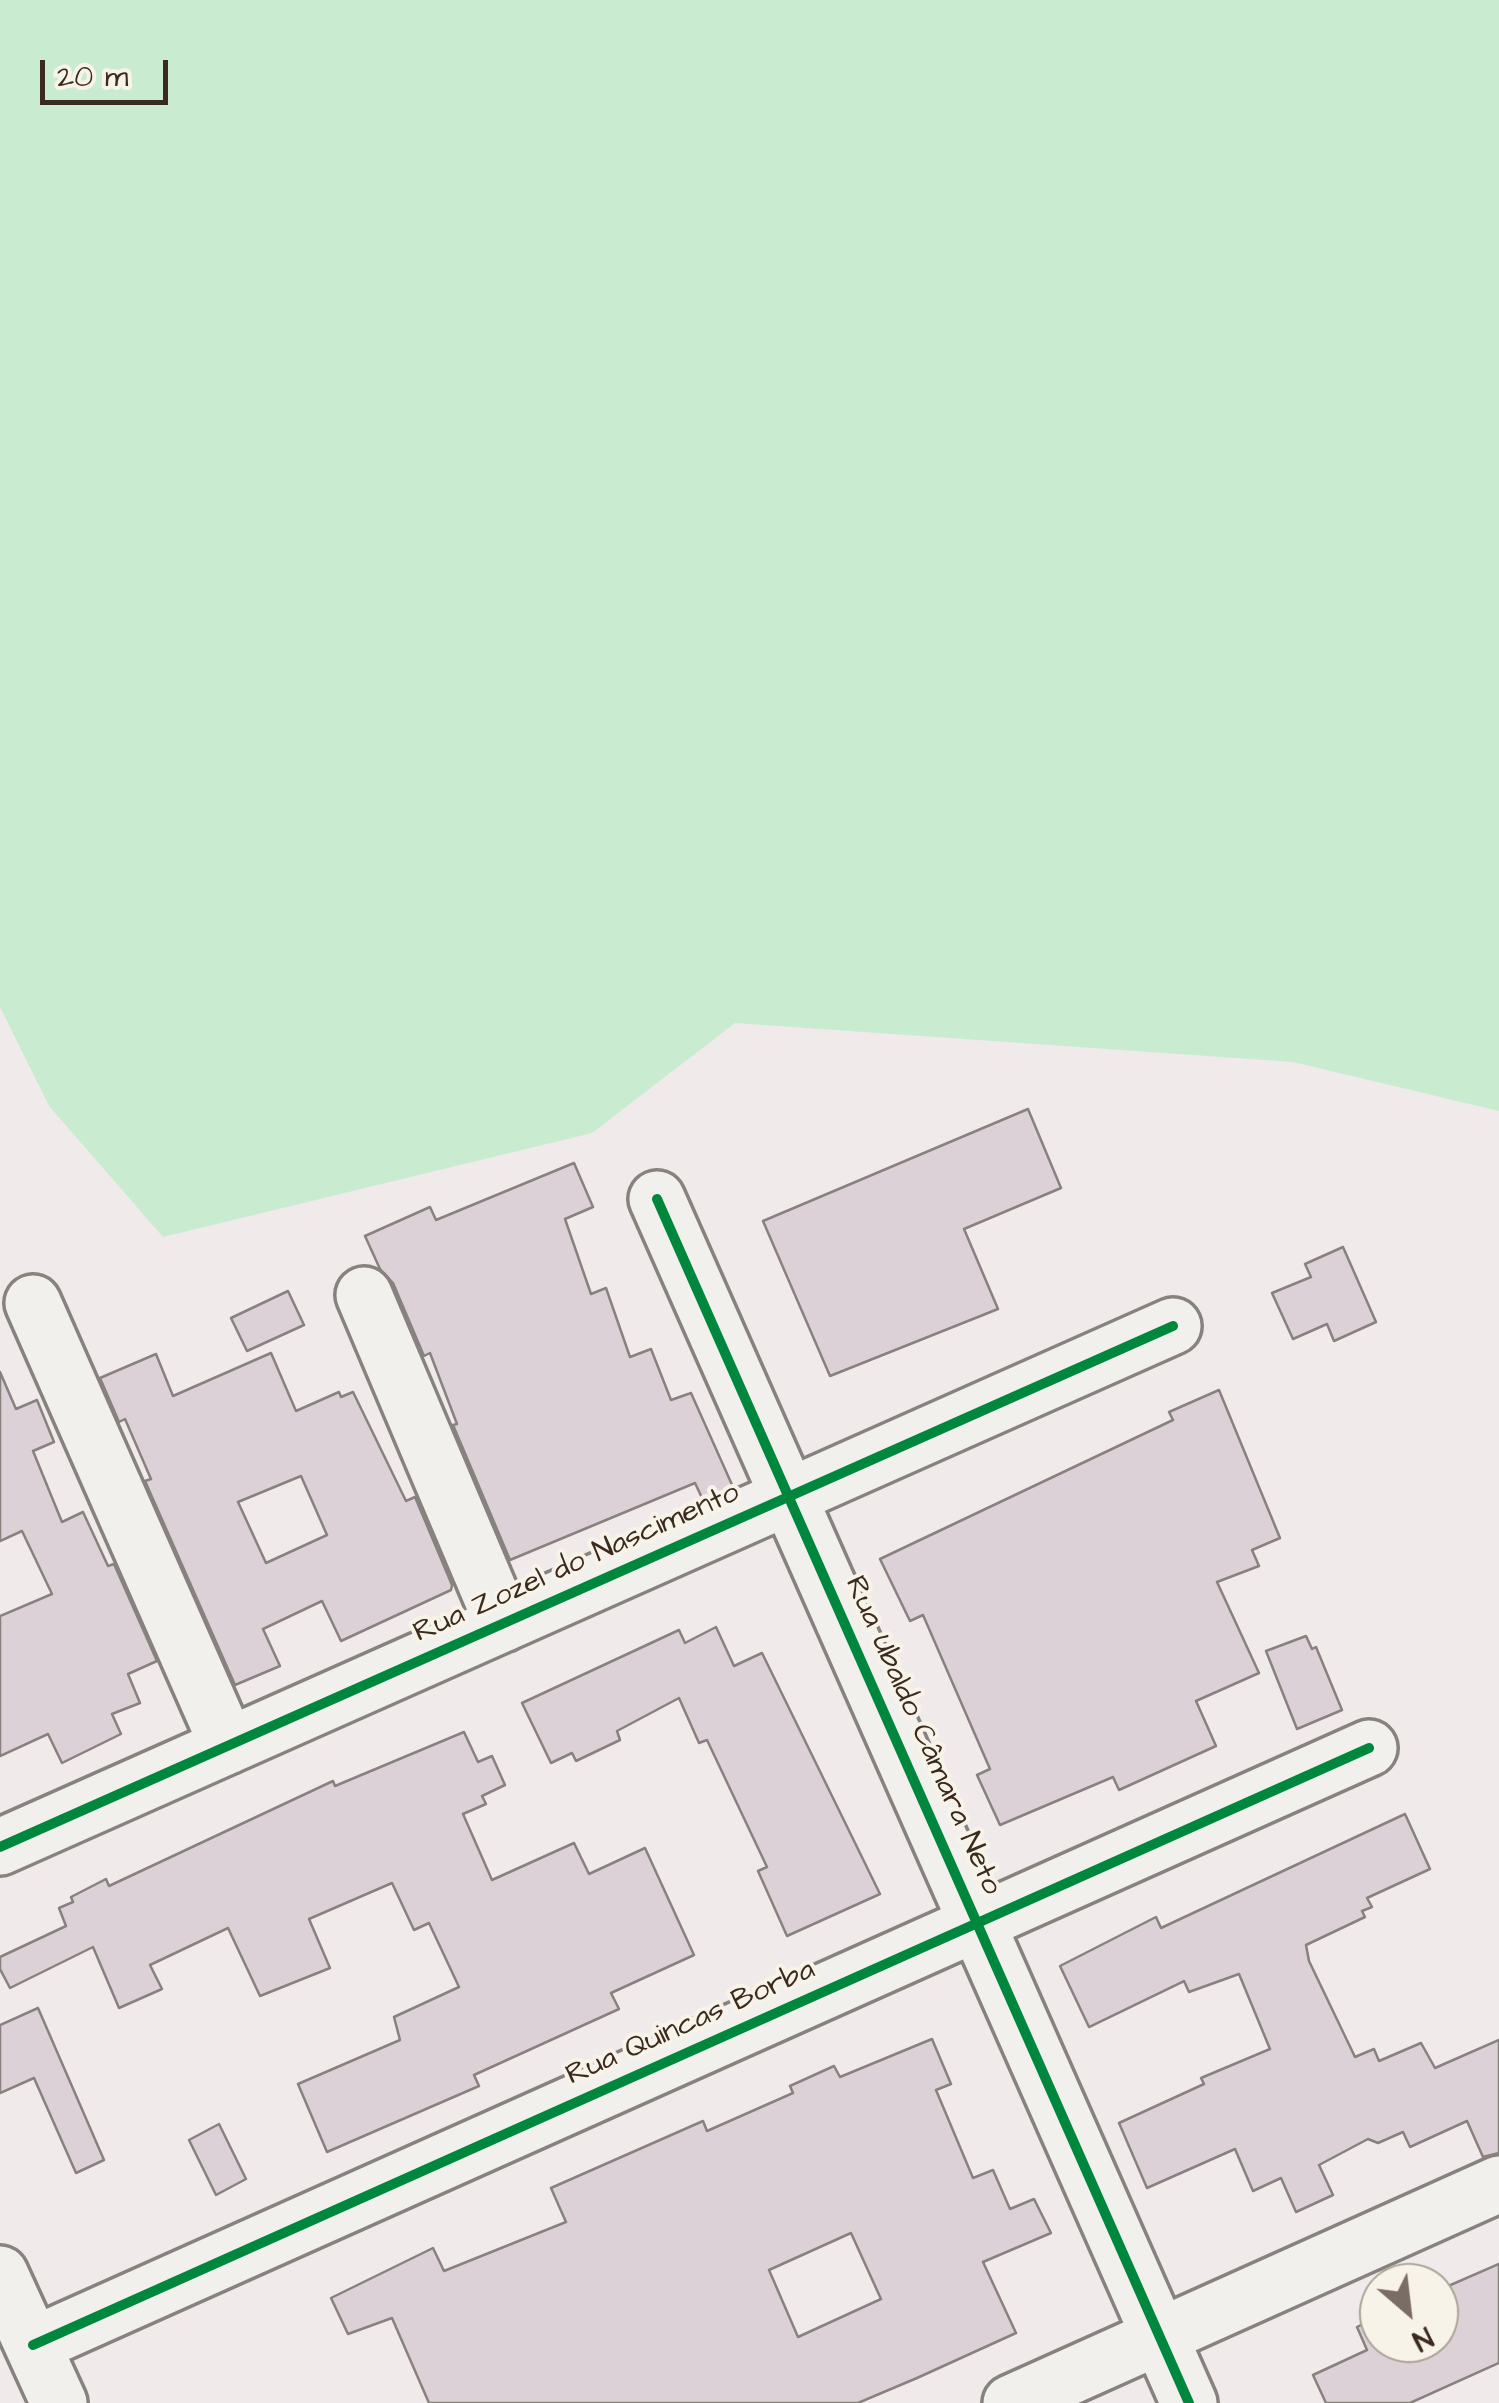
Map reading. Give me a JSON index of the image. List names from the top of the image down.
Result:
{
  "streets": {
    "street": ["Rua Zozel do Nascimento", "Rua Ubaldo Câmara Neto", "Rua Quincas Borba"]
  },
  "crossings": [
    ["Rua Zozel do Nascimento", "Rua Ubaldo Câmara Neto"],
    ["Rua Ubaldo Câmara Neto", "Rua Quincas Borba"]
  ],
  "scale_bar": "20 m",
  "north": "bottom right"
}
